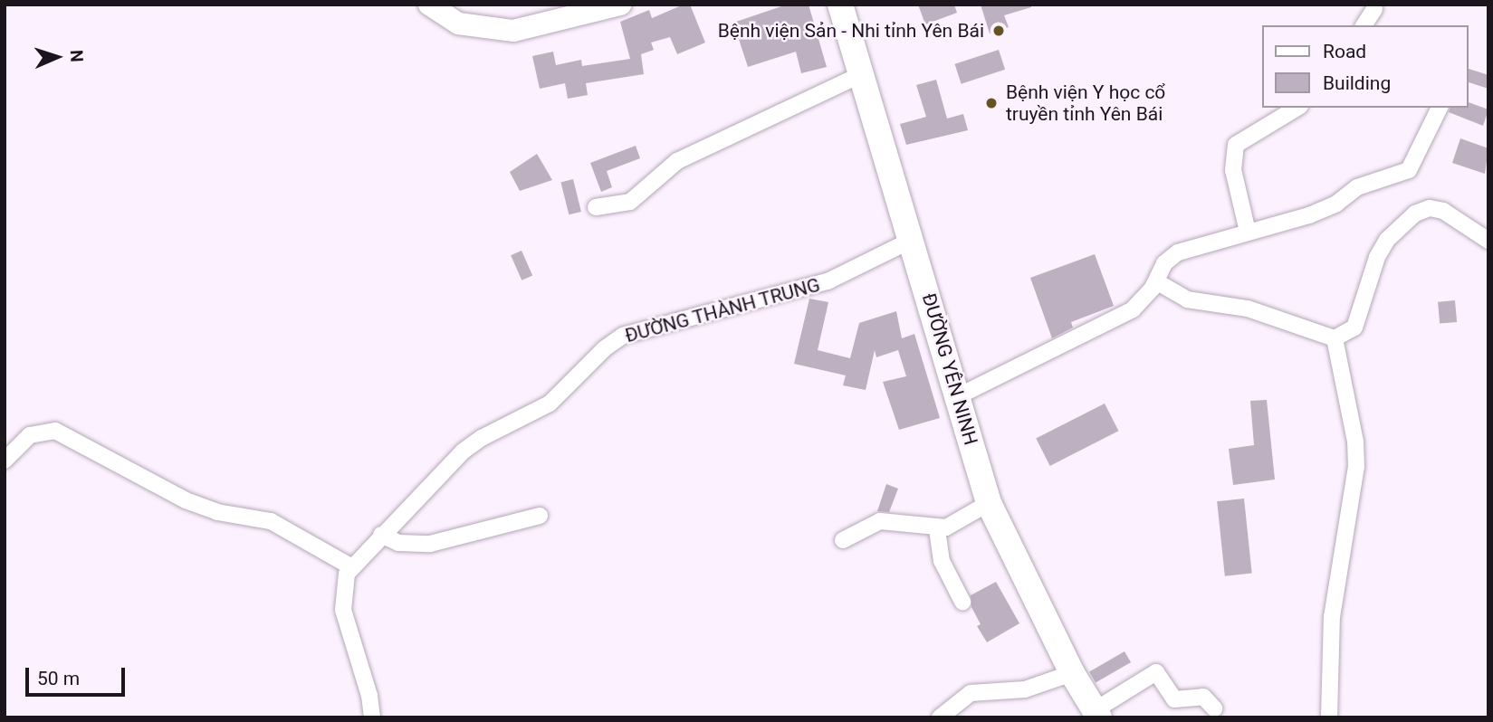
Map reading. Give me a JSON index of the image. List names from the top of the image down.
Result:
{
  "streets": {
    "main road": ["ĐƯỜNG YÊN NINH"],
    "street": ["ĐƯỜNG THÀNH TRUNG"]
  },
  "crossings": [
    ["ĐƯỜNG THÀNH TRUNG", "ĐƯỜNG YÊN NINH"]
  ],
  "places": ["Bệnh viện Sản - Nhi tỉnh Yên Bái", "Bệnh viện Y học cổ truyền tỉnh Yên Bái"],
  "legend": ["Road", "Building"],
  "scale_bar": "50 m",
  "north": "right"
}
